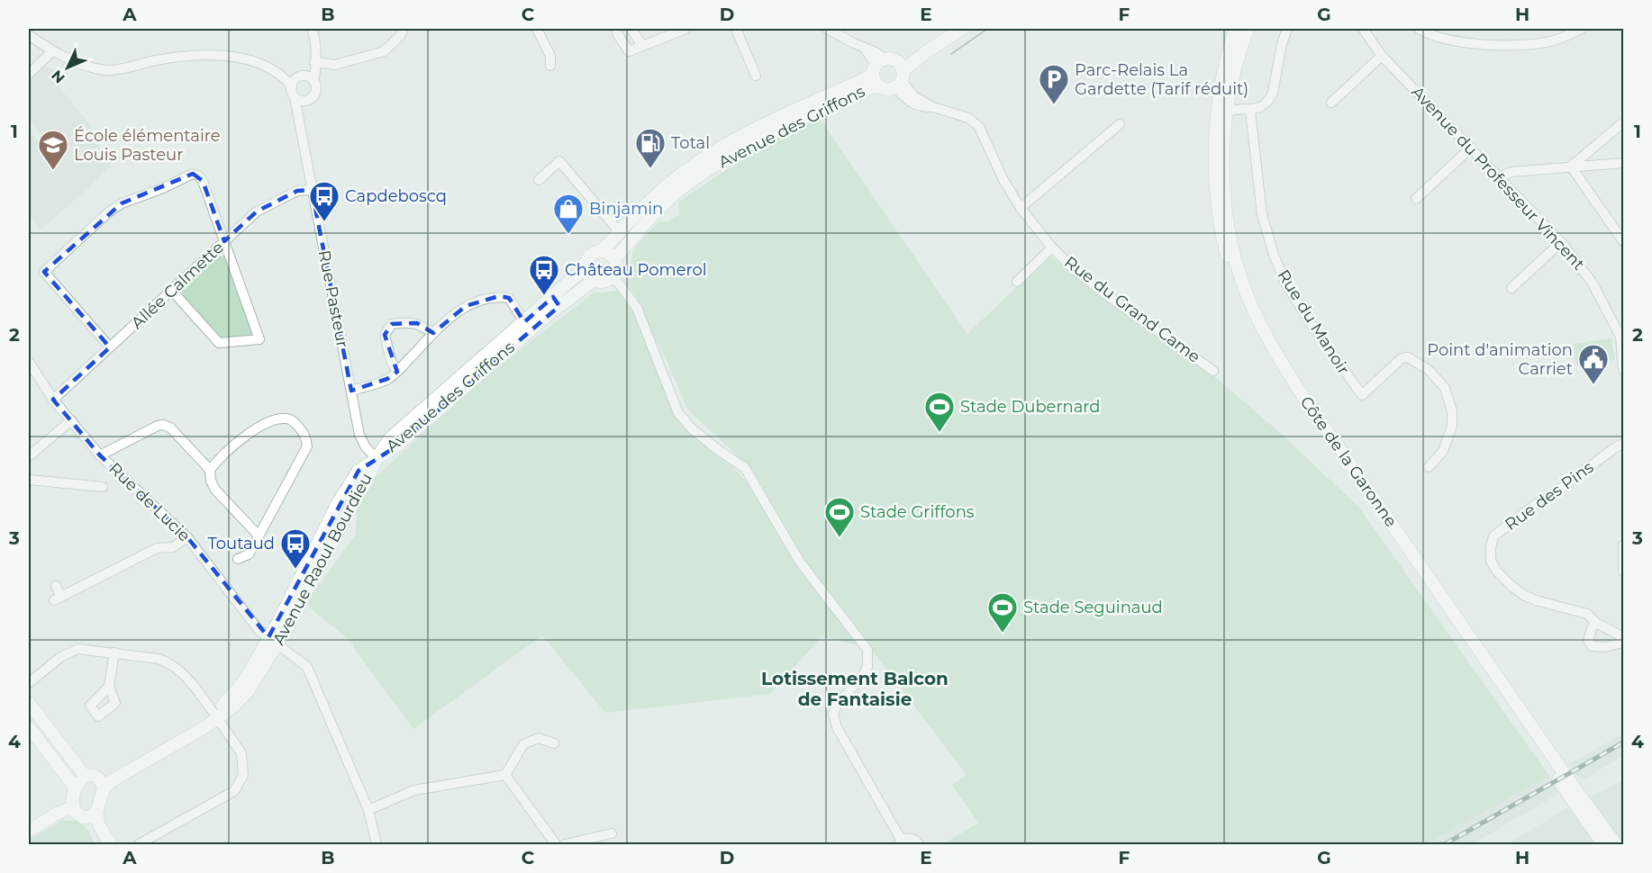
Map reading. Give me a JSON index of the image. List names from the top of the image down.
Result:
{
  "streets": {
    "street": [
      "Avenue des Griffons",
      "Avenue du Professeur Vincent",
      "Allée Calmette",
      "Rue Pasteur",
      "Rue du Grand Came",
      "Rue du Manoir",
      "Côte de la Garonne",
      "Rue des Pins",
      "Rue de Lucie",
      "Avenue Raoul Bourdieu"
    ]
  },
  "crossings": [
    ["Avenue des Griffons", "Rue Pasteur"],
    ["Avenue des Griffons", "Rue du Grand Came"],
    ["Avenue des Griffons", "Avenue Raoul Bourdieu"],
    ["Allée Calmette", "Rue Pasteur"],
    ["Allée Calmette", "Rue de Lucie"],
    ["Rue Pasteur", "Avenue Raoul Bourdieu"],
    ["Rue de Lucie", "Avenue Raoul Bourdieu"]
  ],
  "districts": ["Lotissement Balcon de Fantaisie"],
  "places": {
    "parking": ["Parc-Relais La Gardette (Tarif réduit)"],
    "fuel station": ["Total"],
    "school or university": ["École élémentaire Louis Pasteur"],
    "bus stop": ["Capdeboscq", "Château Pomerol", "Toutaud"],
    "shop": ["Binjamin"],
    "public building": ["Point d'animation Carriet"],
    "sports": ["Stade Dubernard", "Stade Griffons", "Stade Seguinaud"]
  },
  "north": "bottom left",
  "grid": {
    "columns": [
      "A",
      "B",
      "C",
      "D",
      "E",
      "F",
      "G",
      "H"
    ],
    "rows": [
      "1",
      "2",
      "3",
      "4"
    ]
  }
}
